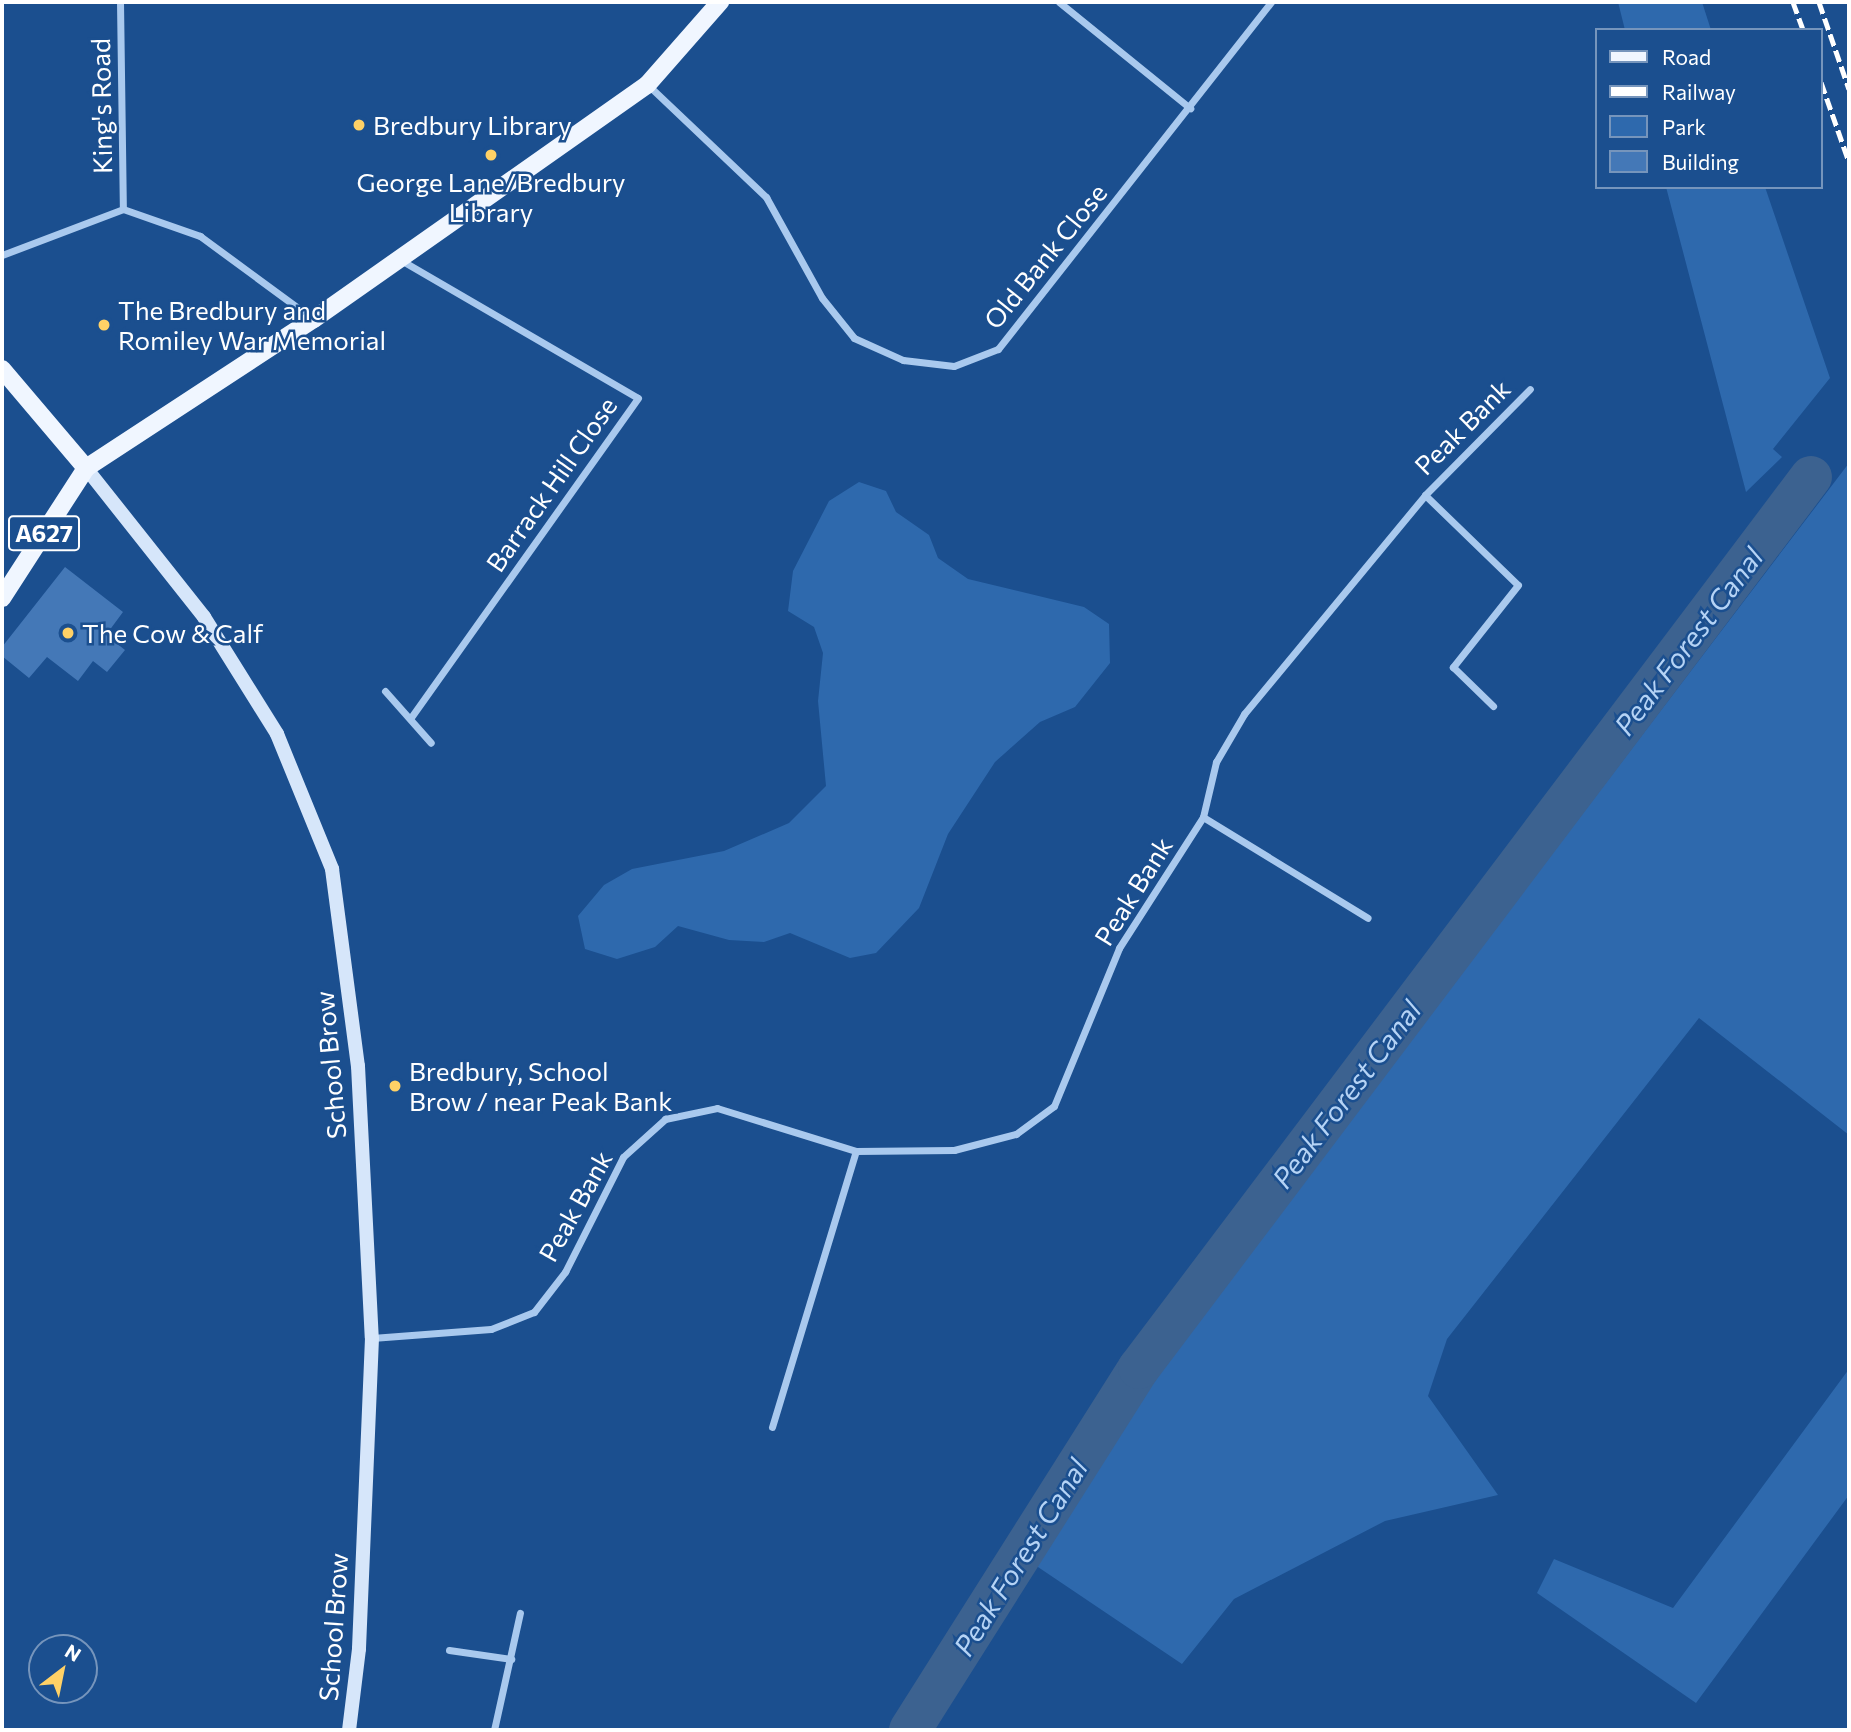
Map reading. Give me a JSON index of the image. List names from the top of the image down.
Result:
{
  "streets": {
    "main road": ["A627", "School Brow"],
    "street": [
      "King's Road",
      "Old Bank Close",
      "Peak Bank",
      "Barrack Hill Close"
    ]
  },
  "crossings": [
    ["King's Road", "A627"],
    ["Old Bank Close", "A627"],
    ["Peak Bank", "School Brow"],
    ["Barrack Hill Close", "A627"],
    ["A627", "School Brow"]
  ],
  "water": ["Peak Forest Canal"],
  "places": [
    "Bredbury Library",
    "George Lane/Bredbury Library",
    "The Bredbury and Romiley War Memorial",
    "The Cow & Calf",
    "Bredbury, School Brow / near Peak Bank"
  ],
  "legend": [
    "Road",
    "Railway",
    "Park",
    "Building"
  ],
  "north": "top right"
}
